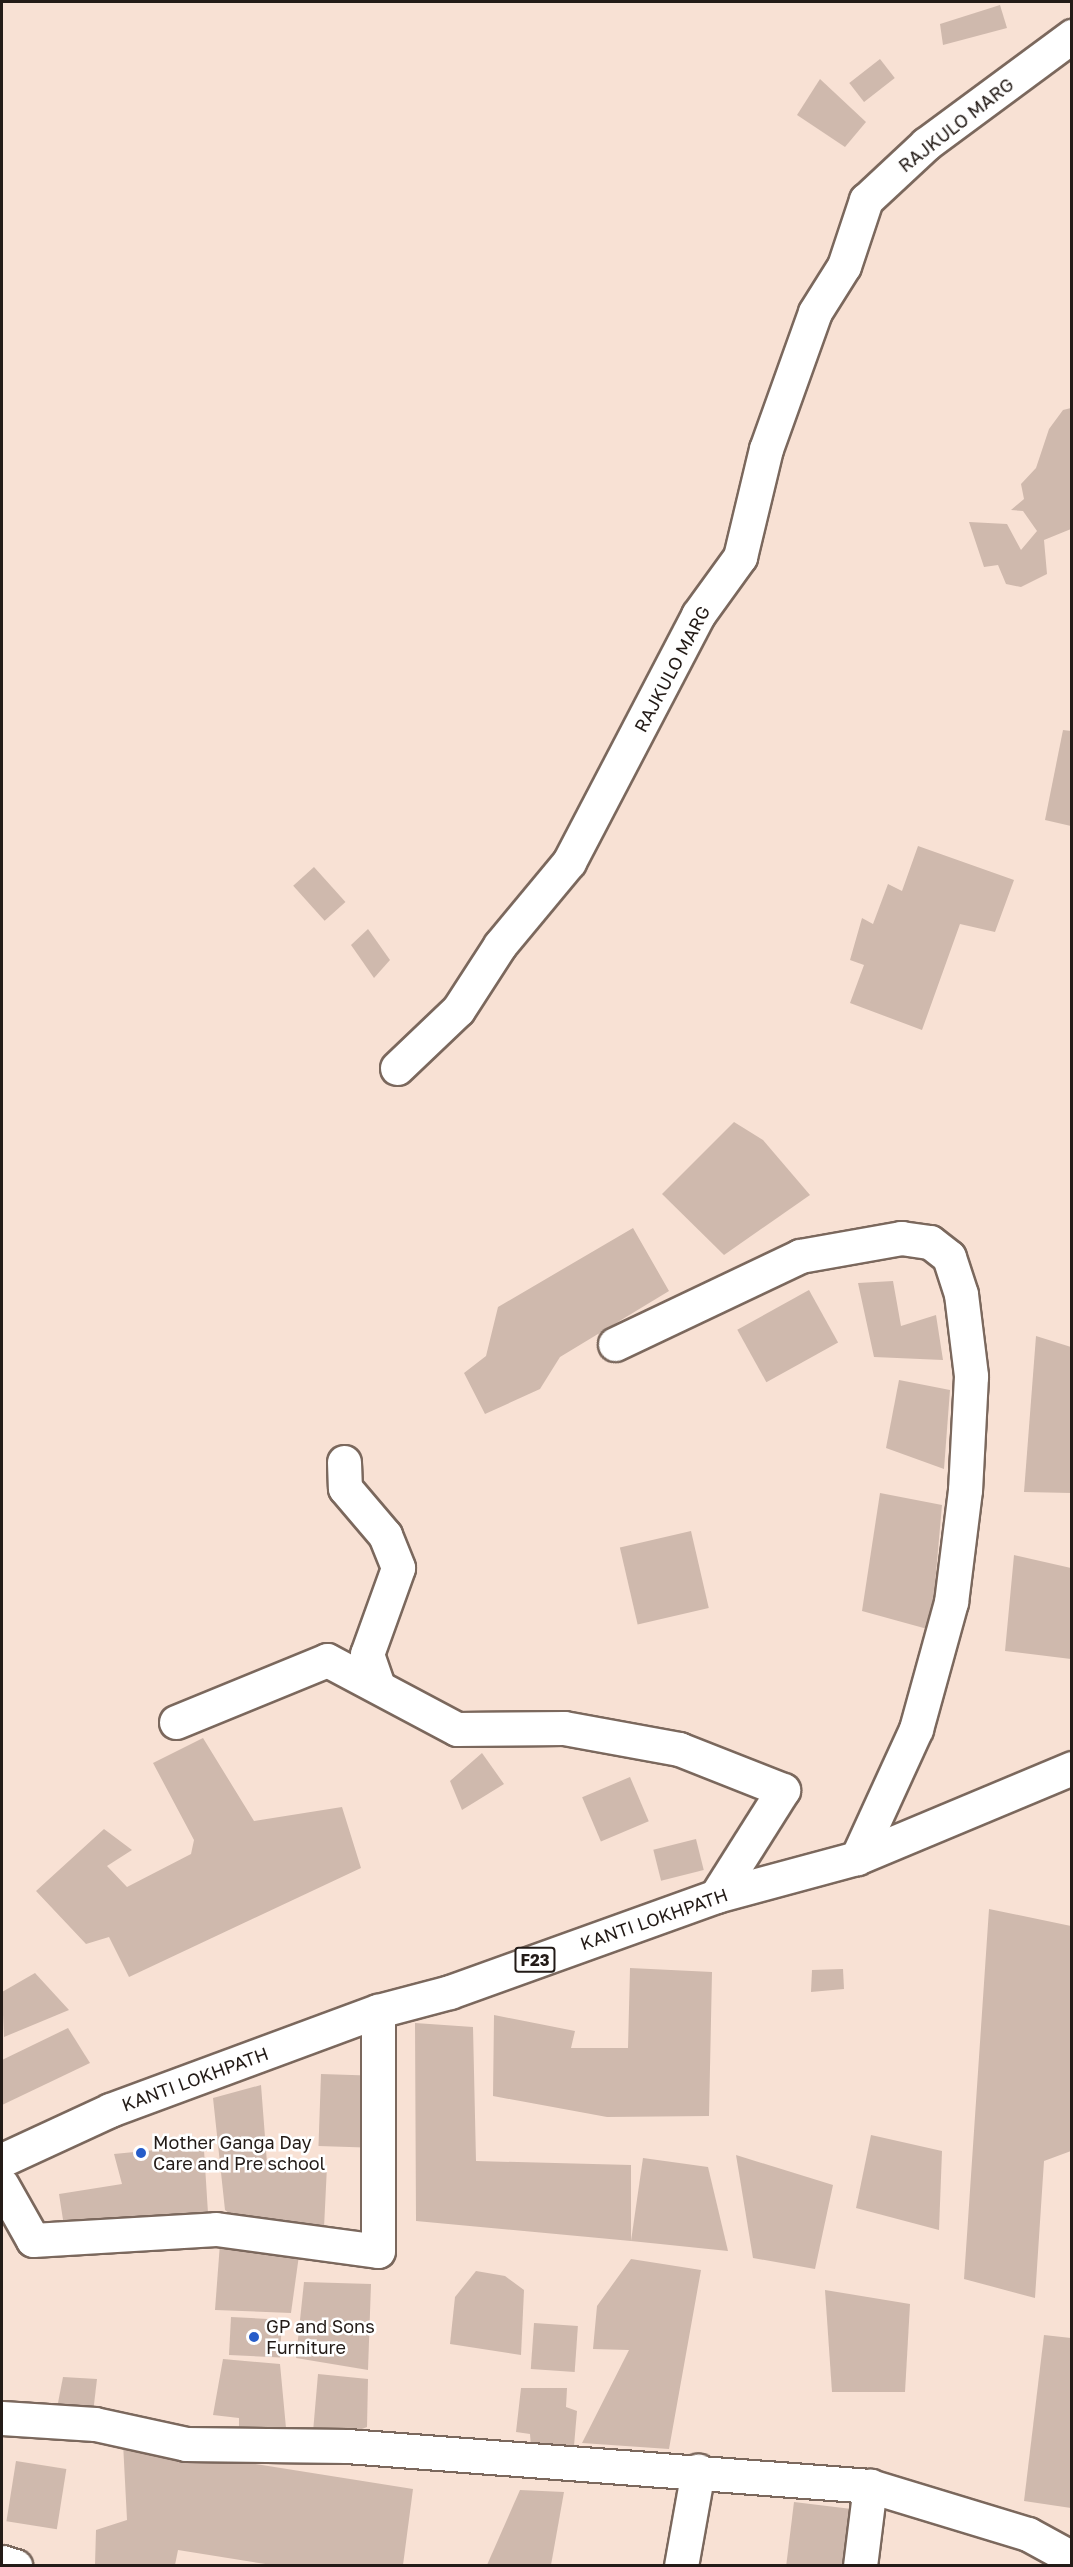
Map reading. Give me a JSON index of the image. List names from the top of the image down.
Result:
{
  "streets": {
    "street": ["RAJKULO MARG", "KANTI LOKHPATH", "F23"]
  },
  "places": ["Mother Ganga Day Care and Pre school", "GP and Sons Furniture"]
}
